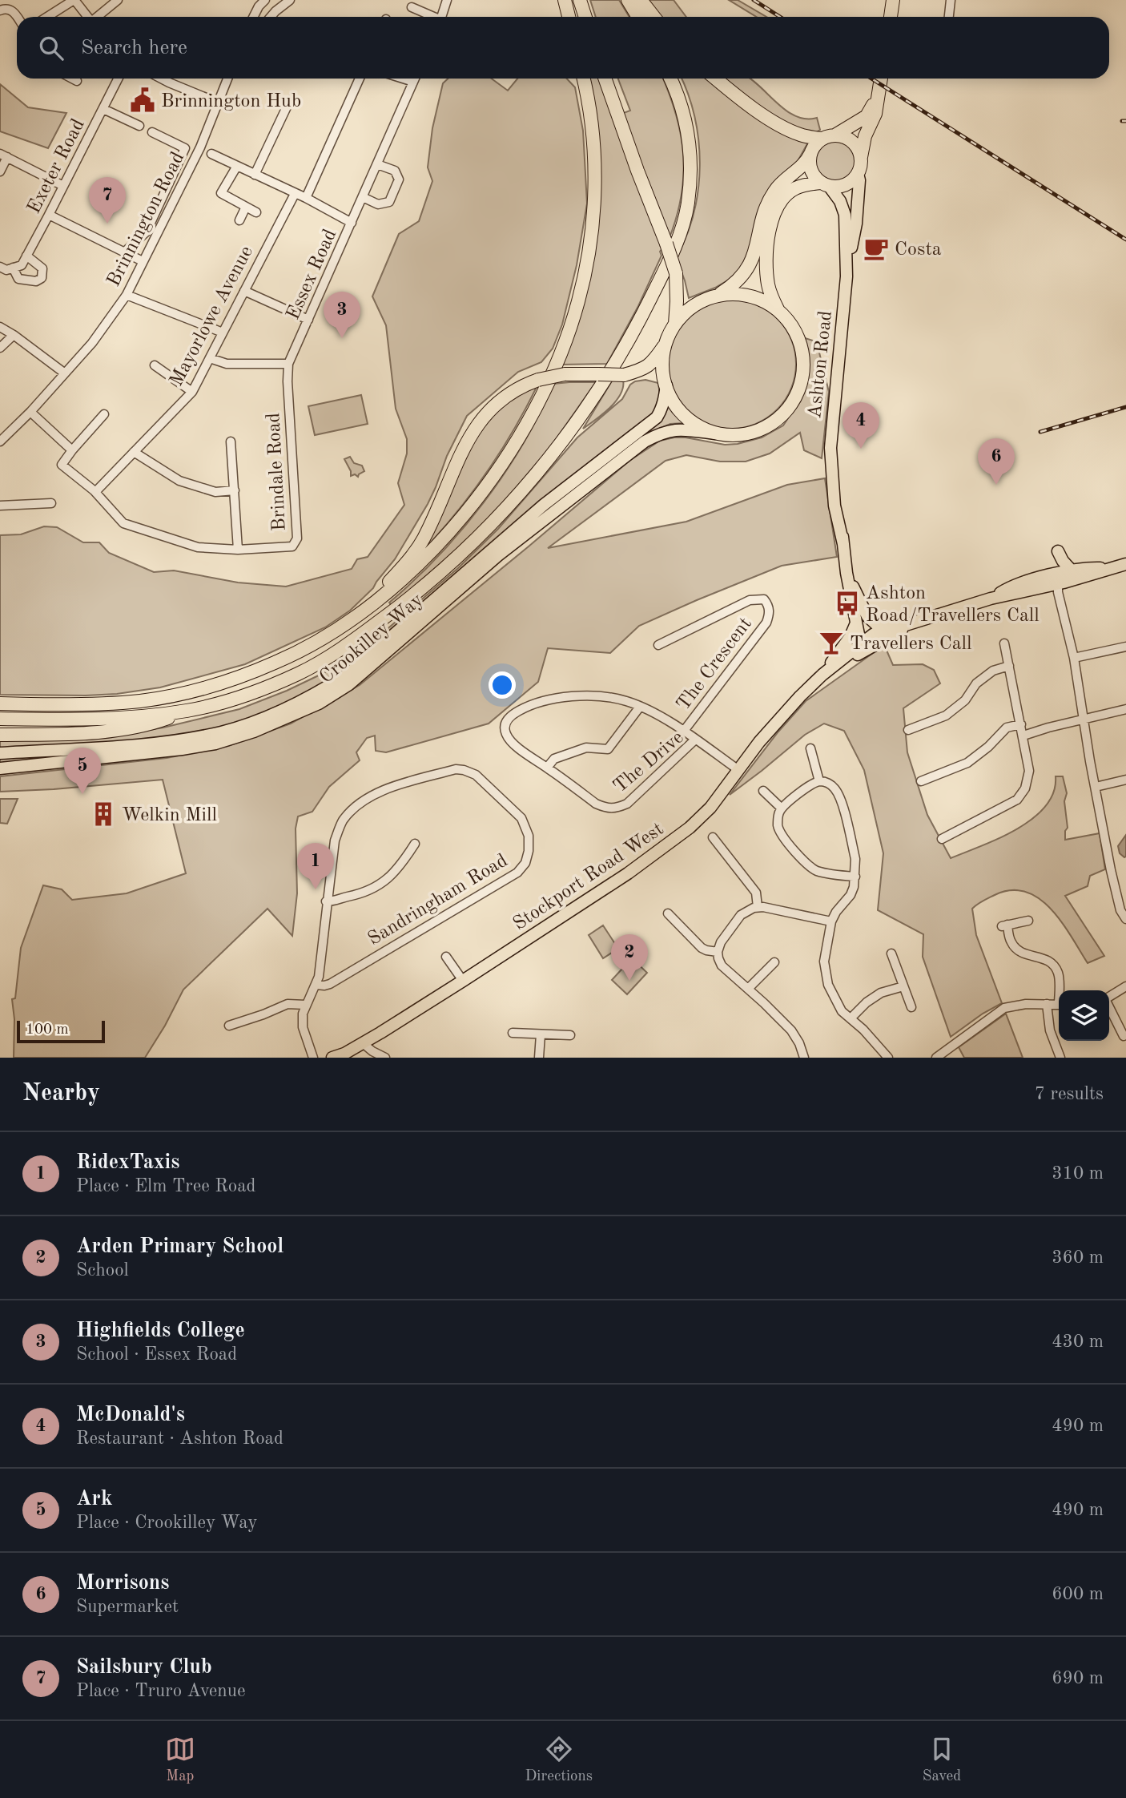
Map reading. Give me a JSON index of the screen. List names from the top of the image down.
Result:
{
  "streets": {
    "main road": ["Ashton Road", "Crookilley Way", "Stockport Road West"],
    "street": [
      "Exeter Road",
      "Brinnington Road",
      "Essex Road",
      "Mayorlowe Avenue",
      "Brindale Road",
      "The Crescent",
      "The Drive",
      "Sandringham Road"
    ]
  },
  "crossings": [
    ["Essex Road", "Brindale Road"],
    ["Mayorlowe Avenue", "Brindale Road"],
    ["Ashton Road", "Stockport Road West"],
    ["The Drive", "Stockport Road West"]
  ],
  "places": {
    "public building": ["Brinnington Hub"],
    "cafe": ["Costa"],
    "bus stop": ["Ashton Road/Travellers Call"],
    "bar": ["Travellers Call"],
    "building": ["Welkin Mill"]
  },
  "scale_bar": "100 m",
  "page": {
    "search": "Search here",
    "pins": [
      "7",
      "3",
      "4",
      "6",
      "5",
      "1",
      "2"
    ],
    "scale": "100 m",
    "heading": ["Nearby", "7 results"],
    "list": [
      {
        "mark": "1",
        "name": "RidexTaxis",
        "note": "Place · Elm Tree Road",
        "value": "310 m"
      },
      {
        "mark": "2",
        "name": "Arden Primary School",
        "note": "School",
        "value": "360 m"
      },
      {
        "mark": "3",
        "name": "Highfields College",
        "note": "School · Essex Road",
        "value": "430 m"
      },
      {
        "mark": "4",
        "name": "McDonald's",
        "note": "Restaurant · Ashton Road",
        "value": "490 m"
      },
      {
        "mark": "5",
        "name": "Ark",
        "note": "Place · Crookilley Way",
        "value": "490 m"
      },
      {
        "mark": "6",
        "name": "Morrisons",
        "note": "Supermarket",
        "value": "600 m"
      },
      {
        "mark": "7",
        "name": "Sailsbury Club",
        "note": "Place · Truro Avenue",
        "value": "690 m"
      }
    ],
    "nav": ["Map", "Directions", "Saved"]
  }
}
